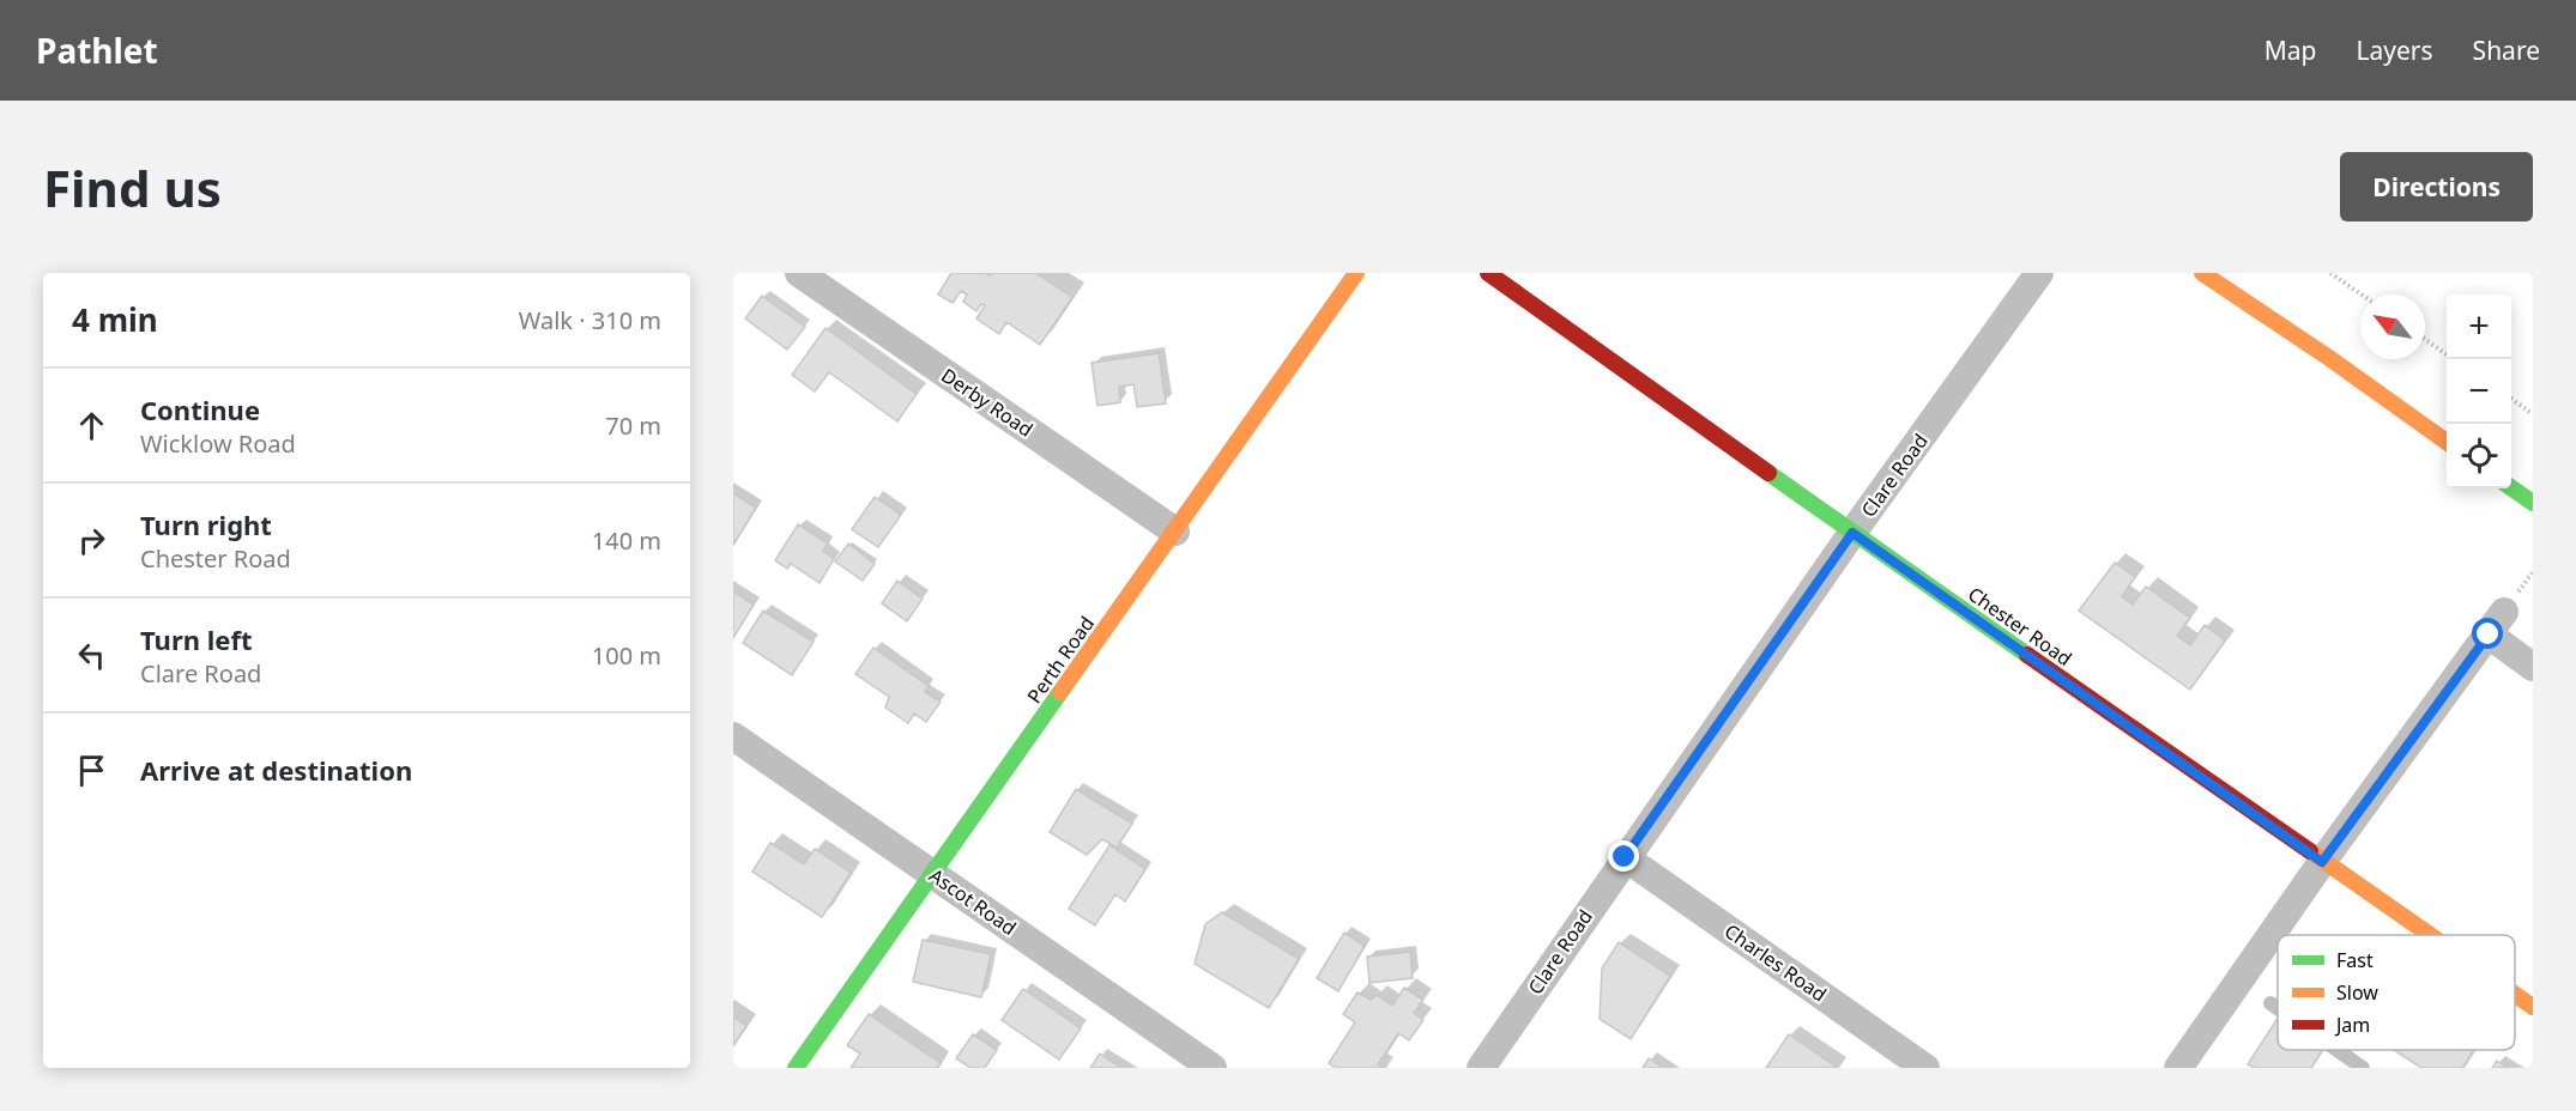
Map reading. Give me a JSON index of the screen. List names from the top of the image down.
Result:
{
  "streets": {
    "street": [
      "Derby Road",
      "Clare Road",
      "Chester Road",
      "Perth Road",
      "Ascot Road",
      "Charles Road"
    ]
  },
  "crossings": [
    ["Derby Road", "Perth Road"],
    ["Clare Road", "Chester Road"],
    ["Clare Road", "Charles Road"],
    ["Perth Road", "Ascot Road"]
  ],
  "legend": ["Fast", "Slow", "Jam"],
  "north": "top left",
  "page": {
    "header": "Pathlet",
    "nav": ["Map", "Layers", "Share"],
    "buttons": "Directions",
    "title": "Find us",
    "heading": ["4 min", "Walk · 310 m"],
    "map_buttons": ["+", "−"],
    "list": [
      ["Continue", "Wicklow Road", "70 m"],
      ["Turn right", "Chester Road", "140 m"],
      ["Turn left", "Clare Road", "100 m"],
      "Arrive at destination"
    ]
  }
}
